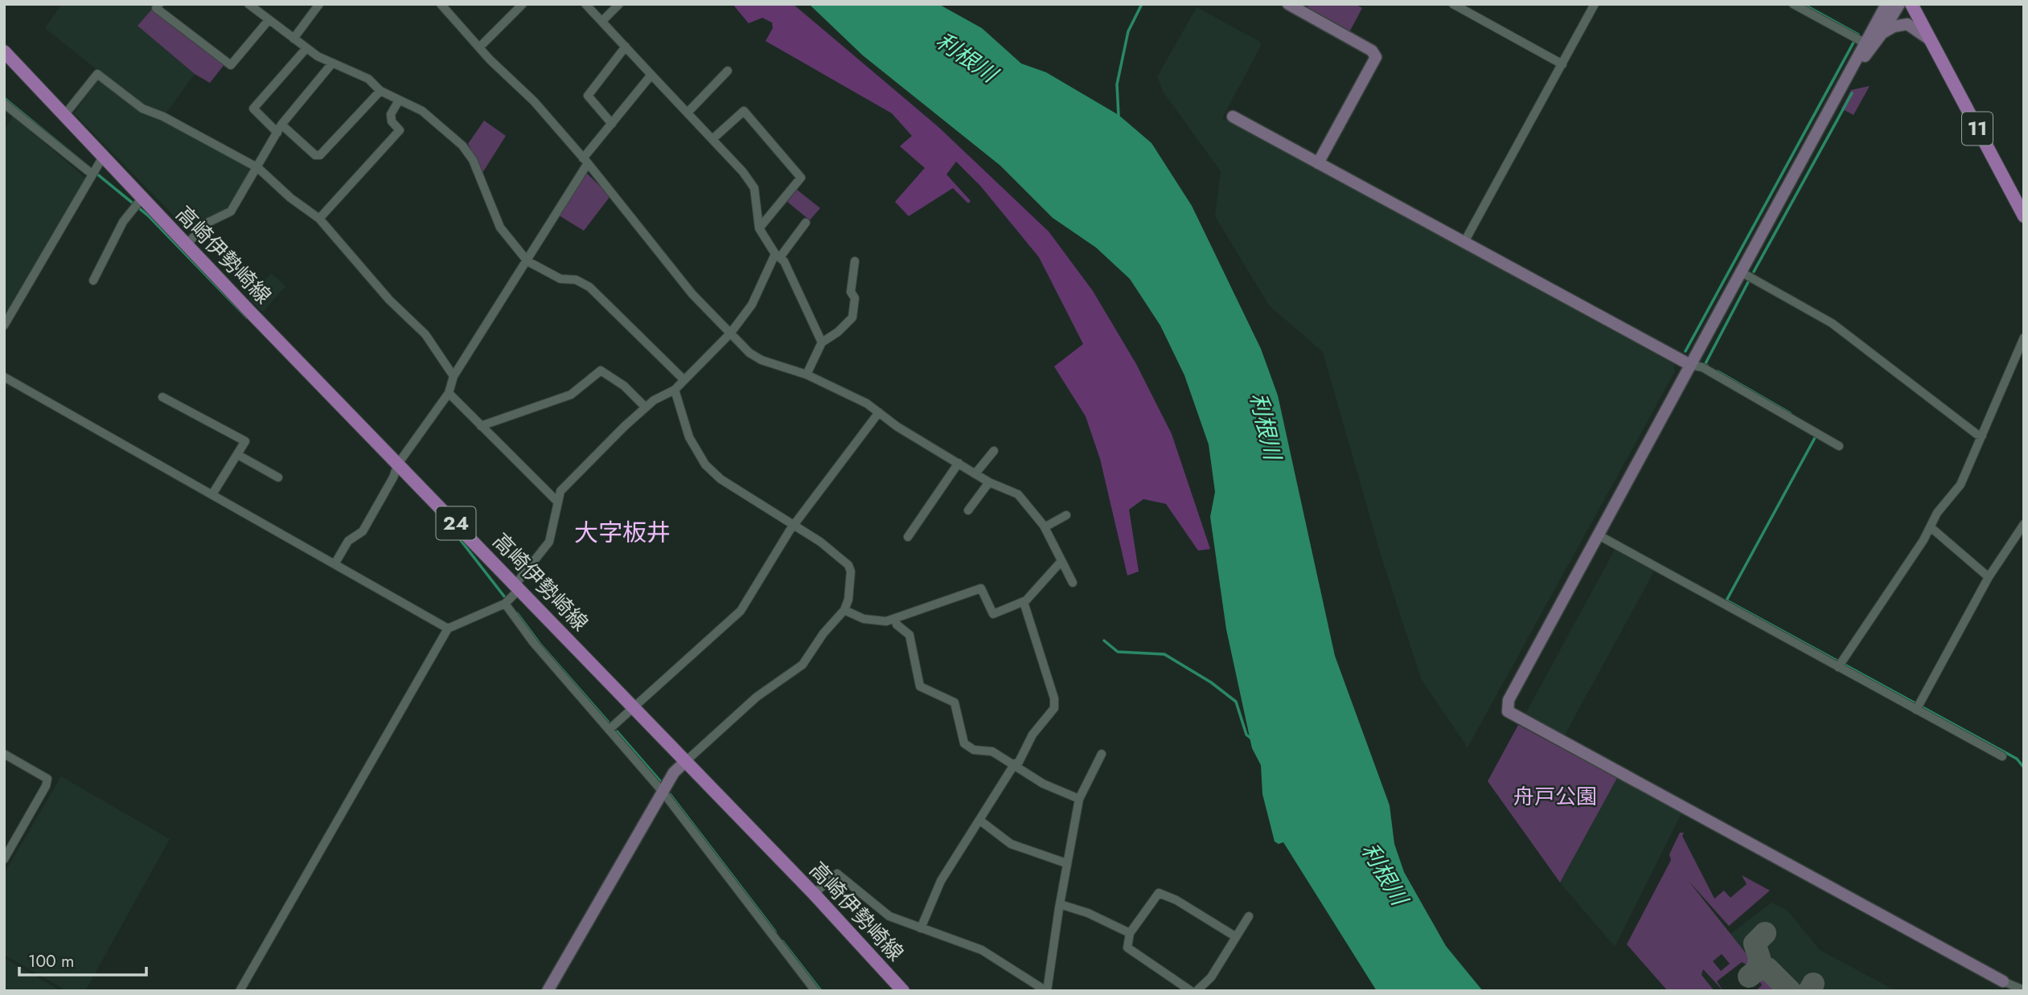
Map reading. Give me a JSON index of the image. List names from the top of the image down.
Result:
{
  "streets": {
    "main road": ["11", "高崎伊勢崎線", "24"]
  },
  "districts": ["大字板井"],
  "water": ["利根川"],
  "parks": ["舟戸公園"],
  "scale_bar": "100 m"
}
